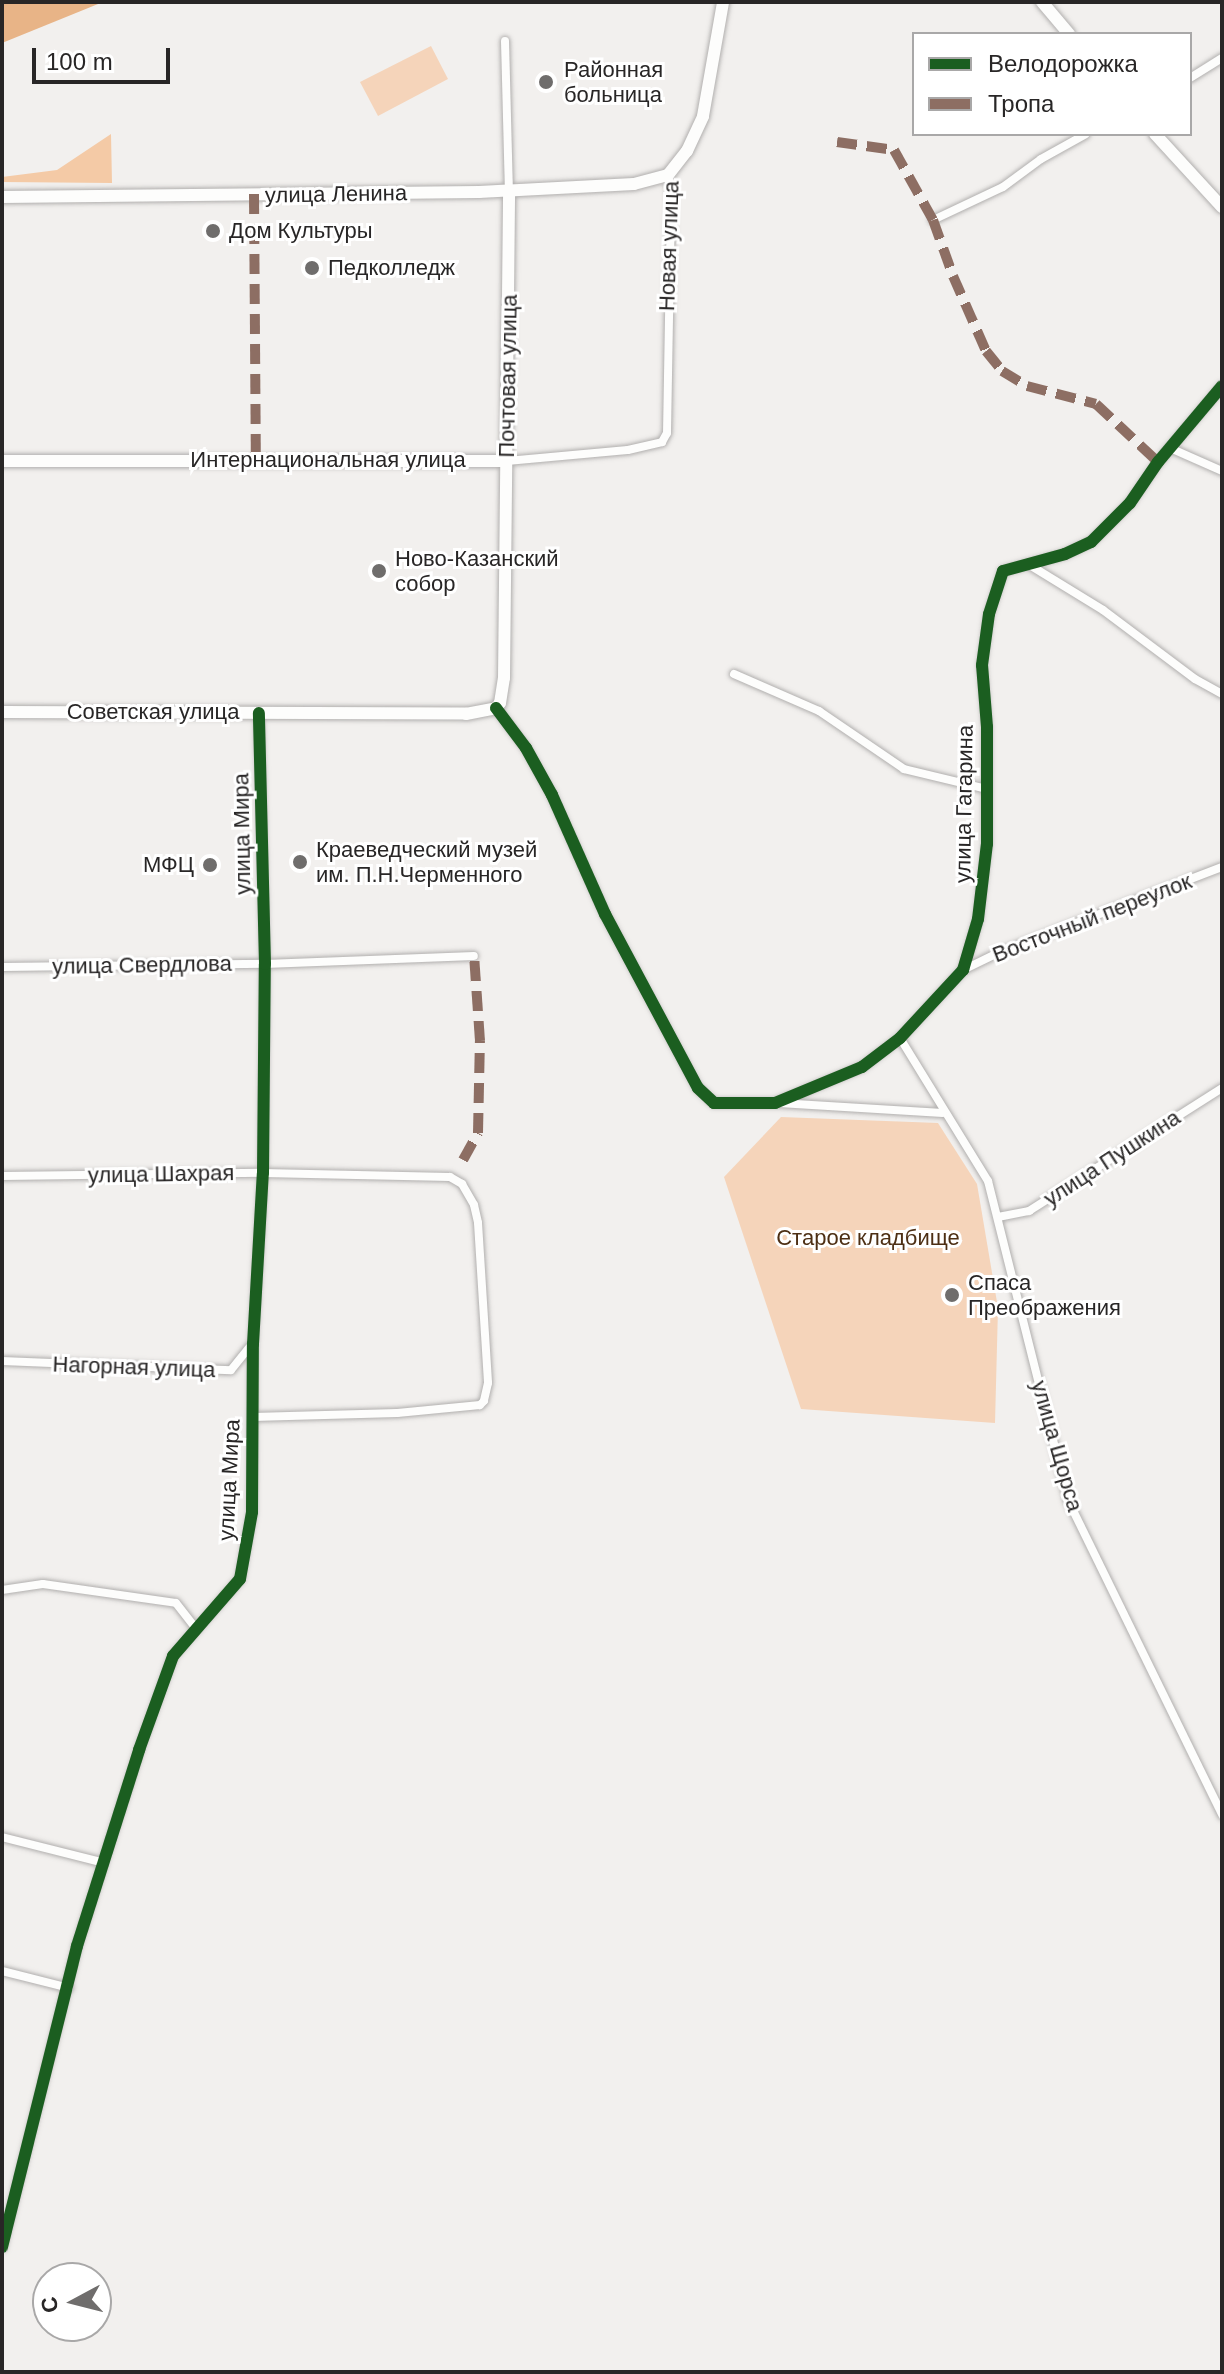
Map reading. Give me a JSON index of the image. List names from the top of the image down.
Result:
{
  "streets": {
    "main road": [
      "улица Ленина",
      "Новая улица",
      "Почтовая улица",
      "Интернациональная улица",
      "Советская улица"
    ],
    "street": [
      "улица Гагарина",
      "улица Мира",
      "Восточный переулок",
      "улица Свердлова",
      "улица Пушкина",
      "улица Шахрая",
      "Нагорная улица",
      "улица Щорса"
    ]
  },
  "crossings": [
    ["улица Ленина", "Новая улица"],
    ["улица Ленина", "Почтовая улица"],
    ["Новая улица", "Интернациональная улица"],
    ["Почтовая улица", "Интернациональная улица"],
    ["Почтовая улица", "Советская улица"],
    ["Почтовая улица", "улица Гагарина"],
    ["Советская улица", "улица Гагарина"],
    ["Советская улица", "улица Мира"],
    ["улица Гагарина", "Восточный переулок"],
    ["улица Гагарина", "улица Щорса"],
    ["улица Мира", "улица Свердлова"],
    ["улица Мира", "улица Шахрая"],
    ["улица Мира", "Нагорная улица"],
    ["улица Пушкина", "улица Щорса"]
  ],
  "parks": ["Старое кладбище"],
  "places": [
    "Районная больница",
    "Дом Культуры",
    "Педколледж",
    "Ново-Казанский собор",
    "Краеведческий музей им. П.Н.Черменного",
    "МФЦ",
    "Спаса Преображения"
  ],
  "legend": ["Велодорожка", "Тропа"],
  "scale_bar": "100 m",
  "north": "left"
}
